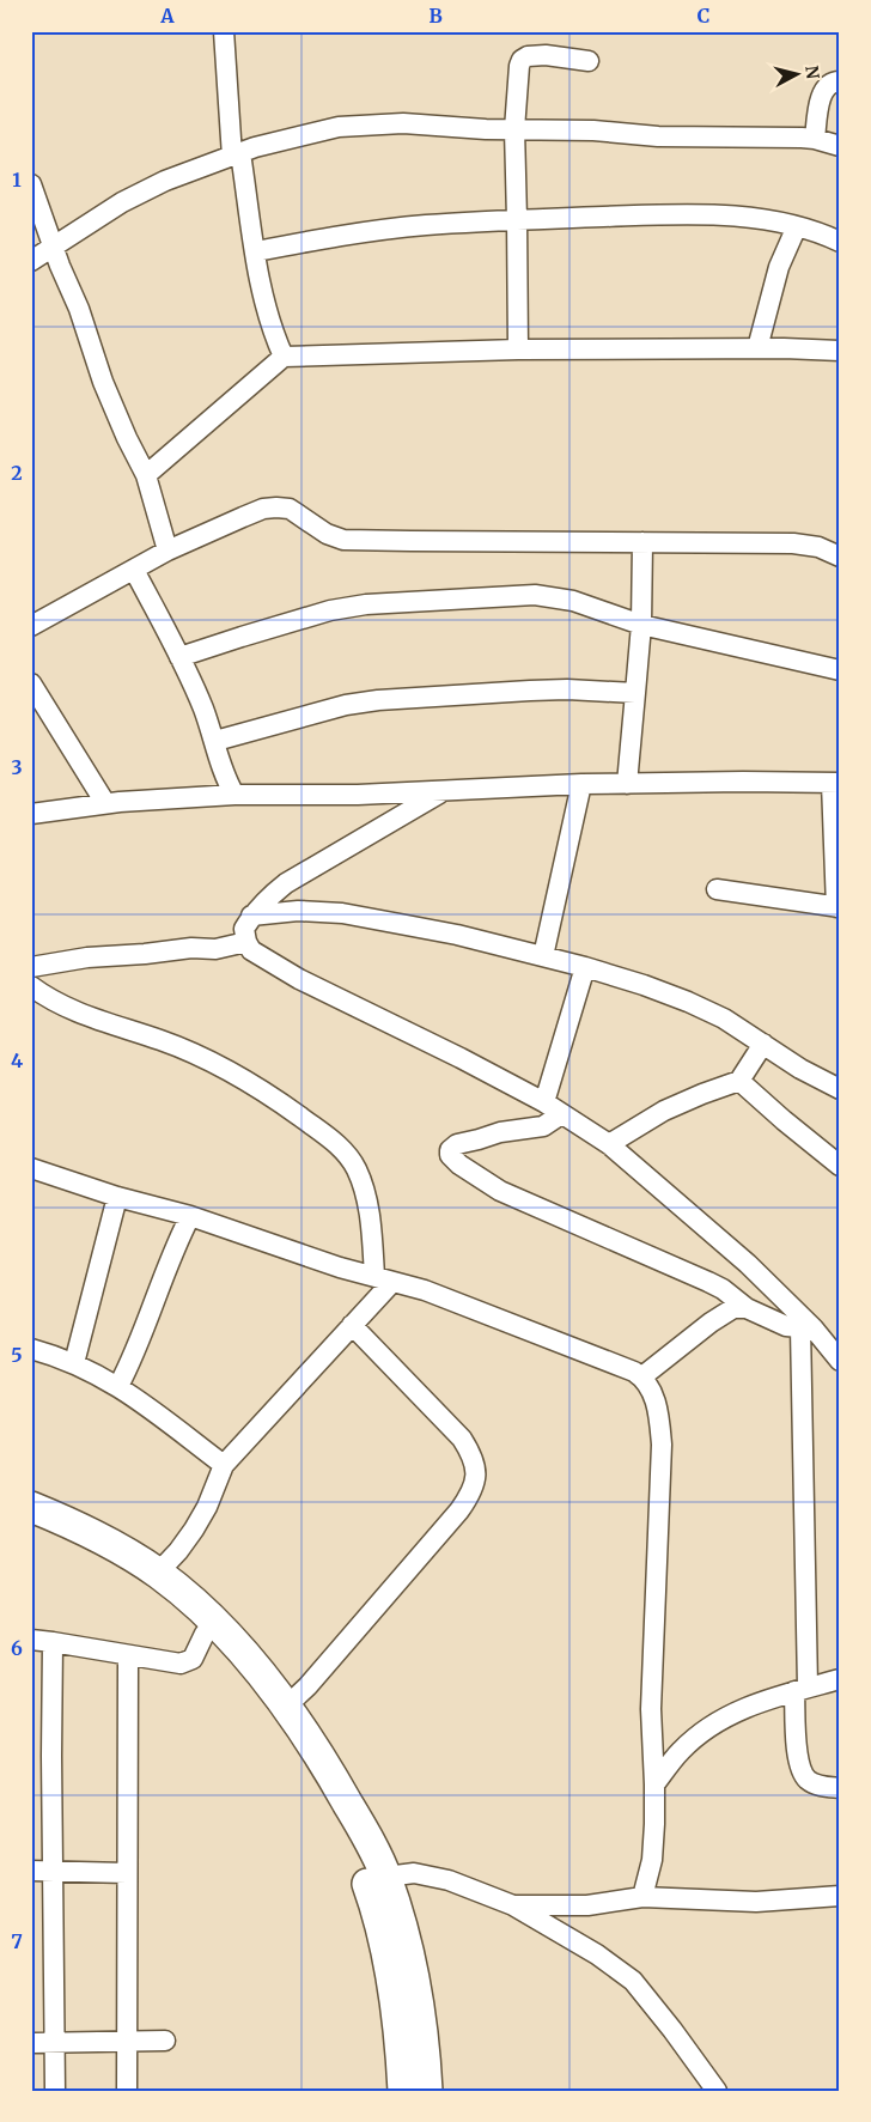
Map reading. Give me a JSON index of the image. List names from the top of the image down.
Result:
{
  "north": "right",
  "grid": {
    "columns": ["A", "B", "C"],
    "rows": [
      "1",
      "2",
      "3",
      "4",
      "5",
      "6",
      "7"
    ]
  }
}
